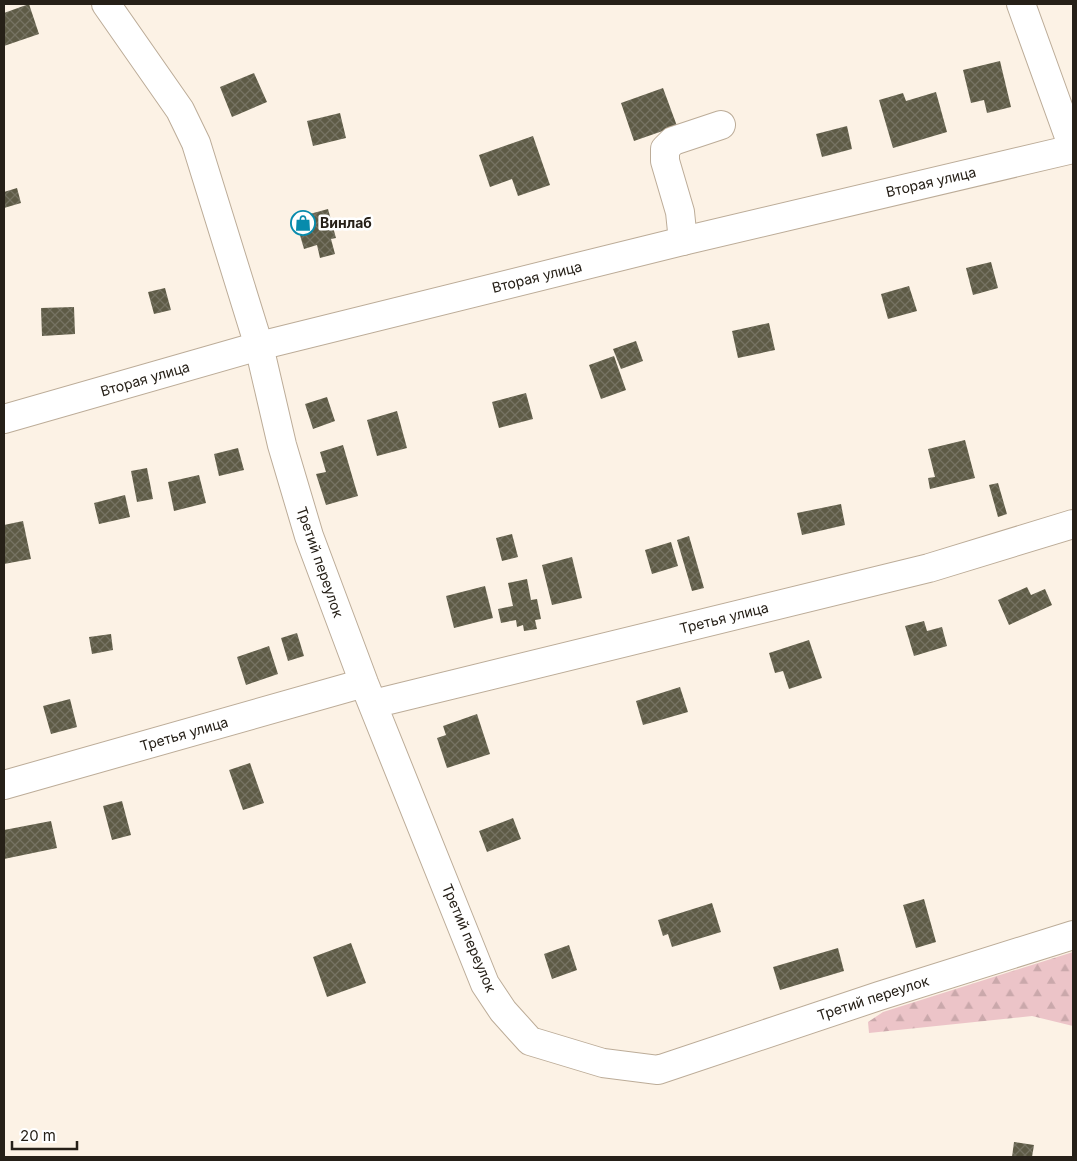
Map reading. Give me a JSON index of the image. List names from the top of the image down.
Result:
{
  "streets": {
    "street": ["Вторая улица", "Третий переулок", "Третья улица"]
  },
  "crossings": [
    ["Вторая улица", "Третий переулок"],
    ["Третий переулок", "Третья улица"]
  ],
  "places": {
    "shop": ["Винлаб"]
  },
  "scale_bar": "20 m"
}
